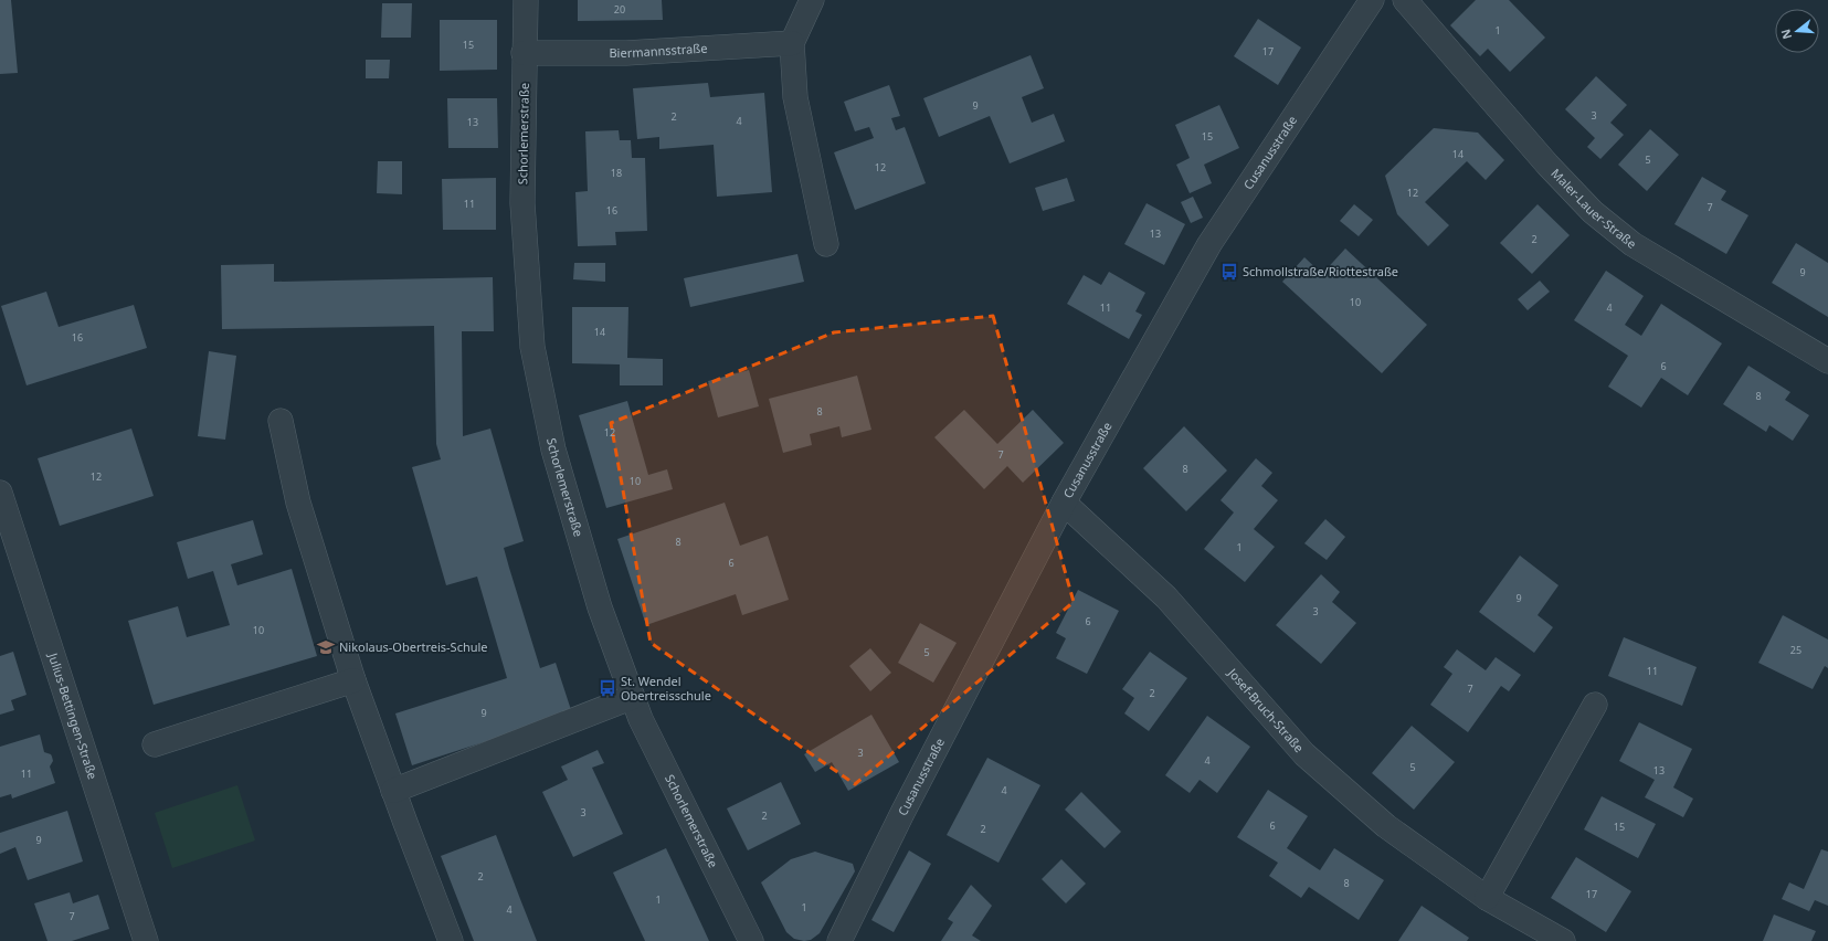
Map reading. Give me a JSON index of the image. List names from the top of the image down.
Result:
{
  "streets": {
    "street": [
      "Biermannsstraße",
      "Schorlemerstraße",
      "Cusanusstraße",
      "Maler-Lauer-Straße",
      "Josef-Bruch-Straße",
      "Julius-Bettingen-Straße"
    ]
  },
  "crossings": [
    ["Biermannsstraße", "Schorlemerstraße"],
    ["Cusanusstraße", "Josef-Bruch-Straße"]
  ],
  "places": {
    "bus stop": ["Schmollstraße/Riottestraße", "St. Wendel Obertreisschule"],
    "school or university": ["Nikolaus-Obertreis-Schule"]
  },
  "house_numbers": [
    "20",
    "1",
    "15",
    "17",
    "9",
    "3",
    "2",
    "4",
    "13",
    "15",
    "14",
    "5",
    "12",
    "18",
    "12",
    "11",
    "7",
    "16",
    "13",
    "2",
    "9",
    "10",
    "11",
    "4",
    "14",
    "16",
    "6",
    "8",
    "8",
    "12",
    "7",
    "8",
    "12",
    "10",
    "8",
    "1",
    "6",
    "9",
    "3",
    "6",
    "10",
    "25",
    "5",
    "11",
    "7",
    "2",
    "9",
    "3",
    "4",
    "5",
    "13",
    "11",
    "4",
    "3",
    "2",
    "6",
    "15",
    "2",
    "9",
    "2",
    "8",
    "17",
    "1",
    "1",
    "4",
    "7"
  ],
  "north": "left"
}
